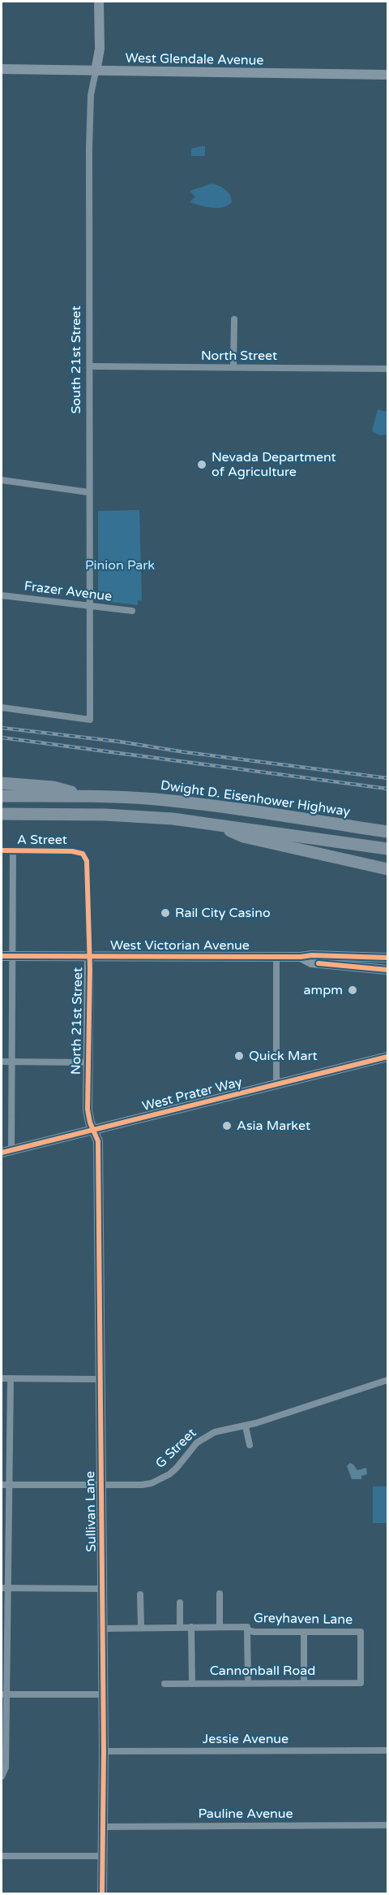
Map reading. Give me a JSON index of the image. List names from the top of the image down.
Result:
{
  "streets": {
    "highway": ["Dwight D. Eisenhower Highway"],
    "main road": [
      "West Glendale Avenue",
      "South 21st Street",
      "West Victorian Avenue",
      "North 21st Street",
      "West Prater Way",
      "Sullivan Lane"
    ],
    "street": [
      "North Street",
      "Frazer Avenue",
      "A Street",
      "G Street",
      "Greyhaven Lane",
      "Cannonball Road",
      "Jessie Avenue",
      "Pauline Avenue"
    ]
  },
  "crossings": [
    ["West Glendale Avenue", "South 21st Street"],
    ["North Street", "South 21st Street"],
    ["South 21st Street", "Frazer Avenue"],
    ["A Street", "North 21st Street"],
    ["West Victorian Avenue", "North 21st Street"],
    ["North 21st Street", "West Prater Way"],
    ["North 21st Street", "Sullivan Lane"],
    ["West Prater Way", "Sullivan Lane"],
    ["G Street", "Sullivan Lane"],
    ["Sullivan Lane", "Greyhaven Lane"],
    ["Sullivan Lane", "Jessie Avenue"],
    ["Sullivan Lane", "Pauline Avenue"],
    ["Greyhaven Lane", "Cannonball Road"]
  ],
  "parks": ["Pinion Park"],
  "places": [
    "Nevada Department of Agriculture",
    "Rail City Casino",
    "ampm",
    "Quick Mart",
    "Asia Market"
  ]
}
